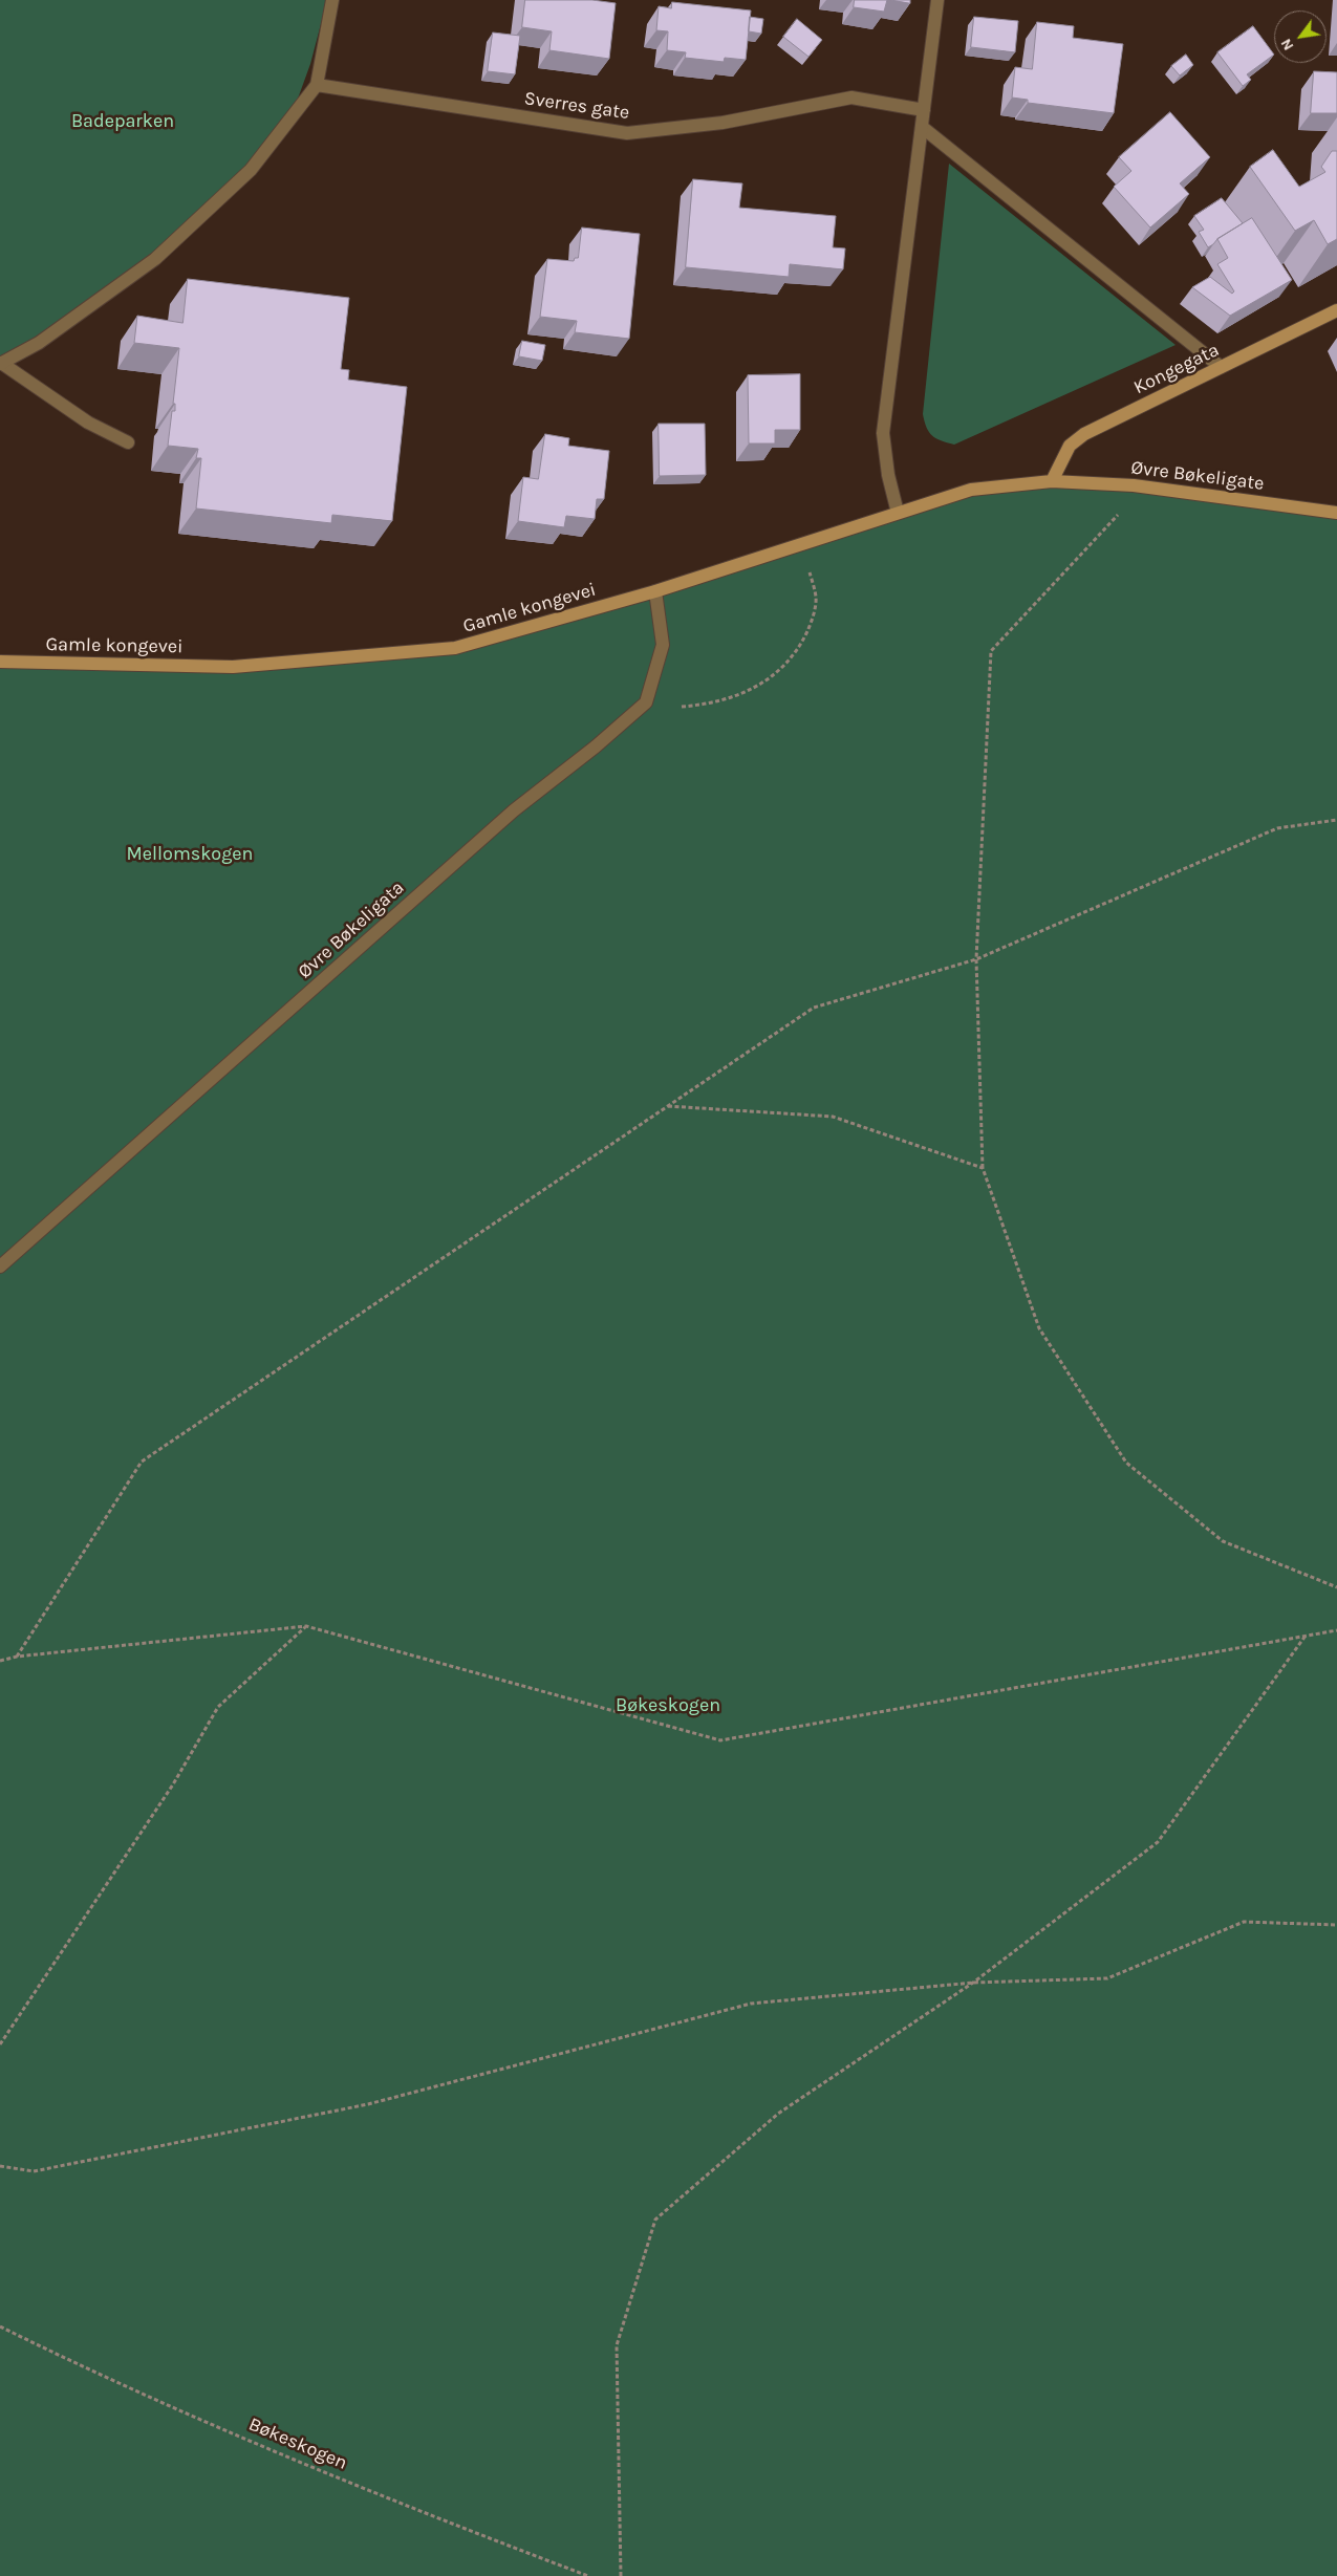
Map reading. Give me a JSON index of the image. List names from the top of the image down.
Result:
{
  "streets": {
    "street": [
      "Sverres gate",
      "Kongegata",
      "Øvre Bøkeligate",
      "Gamle kongevei",
      "Øvre Bøkeligata"
    ],
    "path": ["Bøkeskogen"]
  },
  "crossings": [
    ["Kongegata", "Øvre Bøkeligate"],
    ["Kongegata", "Gamle kongevei"],
    ["Øvre Bøkeligate", "Gamle kongevei"],
    ["Gamle kongevei", "Øvre Bøkeligata"]
  ],
  "parks": ["Badeparken", "Mellomskogen", "Bøkeskogen"],
  "north": "bottom left"
}
